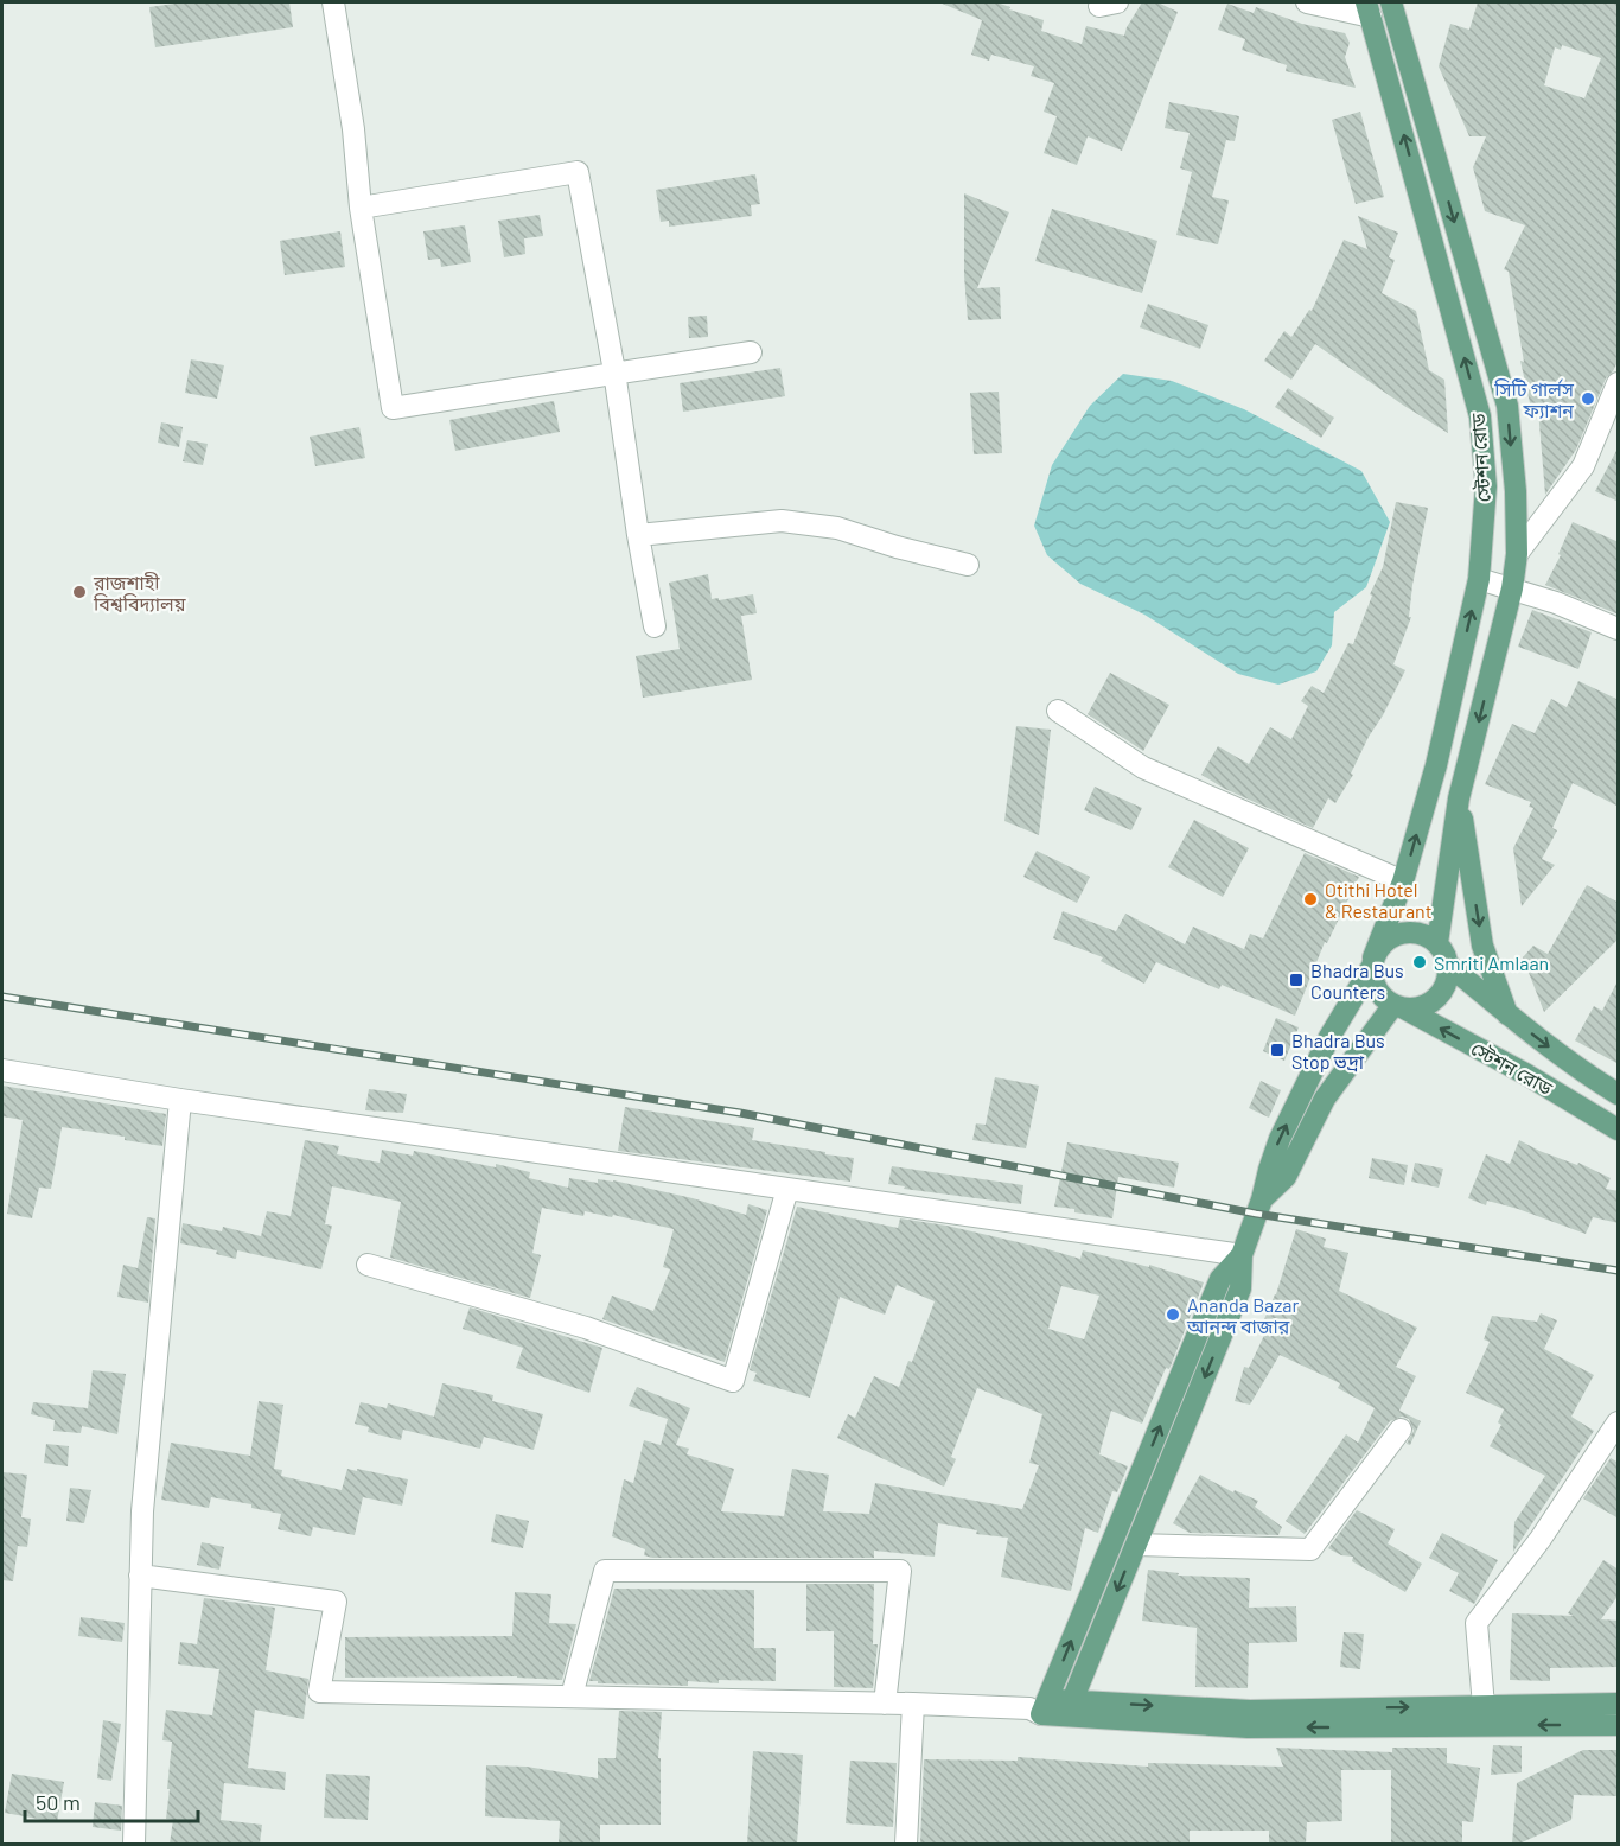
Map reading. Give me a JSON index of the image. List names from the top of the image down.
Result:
{
  "streets": {
    "main road": ["স্টেশন রোড"]
  },
  "places": {
    "other": [
      "সিটি গার্লস ফ্যাশন",
      "রাজশাহী বিশ্ববিদ্যালয়",
      "Otithi Hotel & Restaurant",
      "Smriti Amlaan",
      "Ananda Bazar আনন্দ বাজার"
    ],
    "transit": ["Bhadra Bus Counters", "Bhadra Bus Stop ভদ্রা"]
  },
  "scale_bar": "50 m"
}
